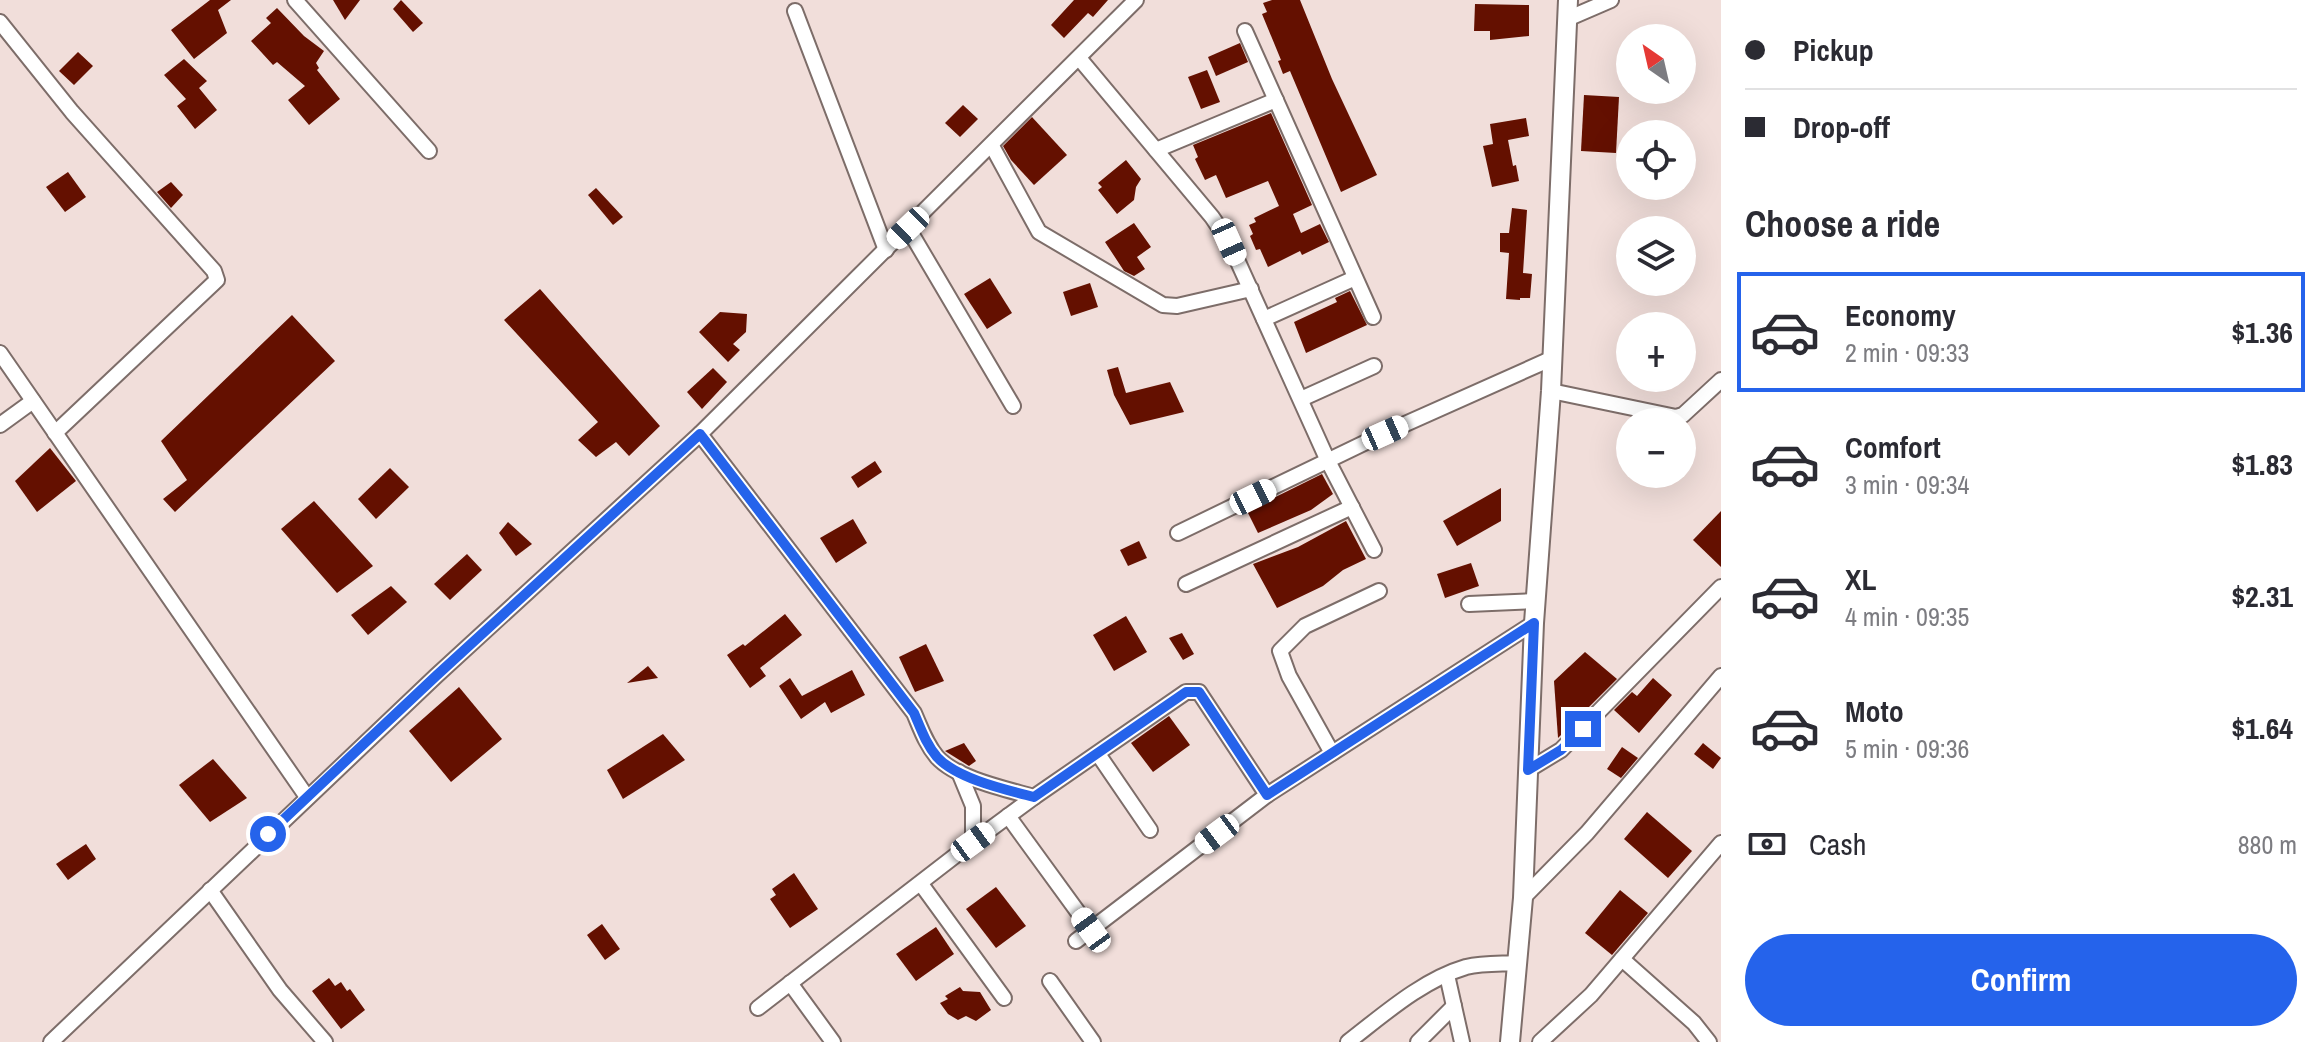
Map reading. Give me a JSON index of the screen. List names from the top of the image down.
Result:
{
  "north": "top left",
  "page": {
    "banner": ["Pickup", "Drop-off"],
    "map_buttons": ["+", "−"],
    "heading": "Choose a ride",
    "list": [
      {
        "name": "Economy",
        "note": "2 min · 09:33",
        "value": "$1.36"
      },
      {
        "name": "Comfort",
        "note": "3 min · 09:34",
        "value": "$1.83"
      },
      {
        "name": "XL",
        "note": "4 min · 09:35",
        "value": "$2.31"
      },
      {
        "name": "Moto",
        "note": "5 min · 09:36",
        "value": "$1.64"
      }
    ],
    "pay": ["Cash", "880 m"],
    "buttons": "Confirm"
  }
}
